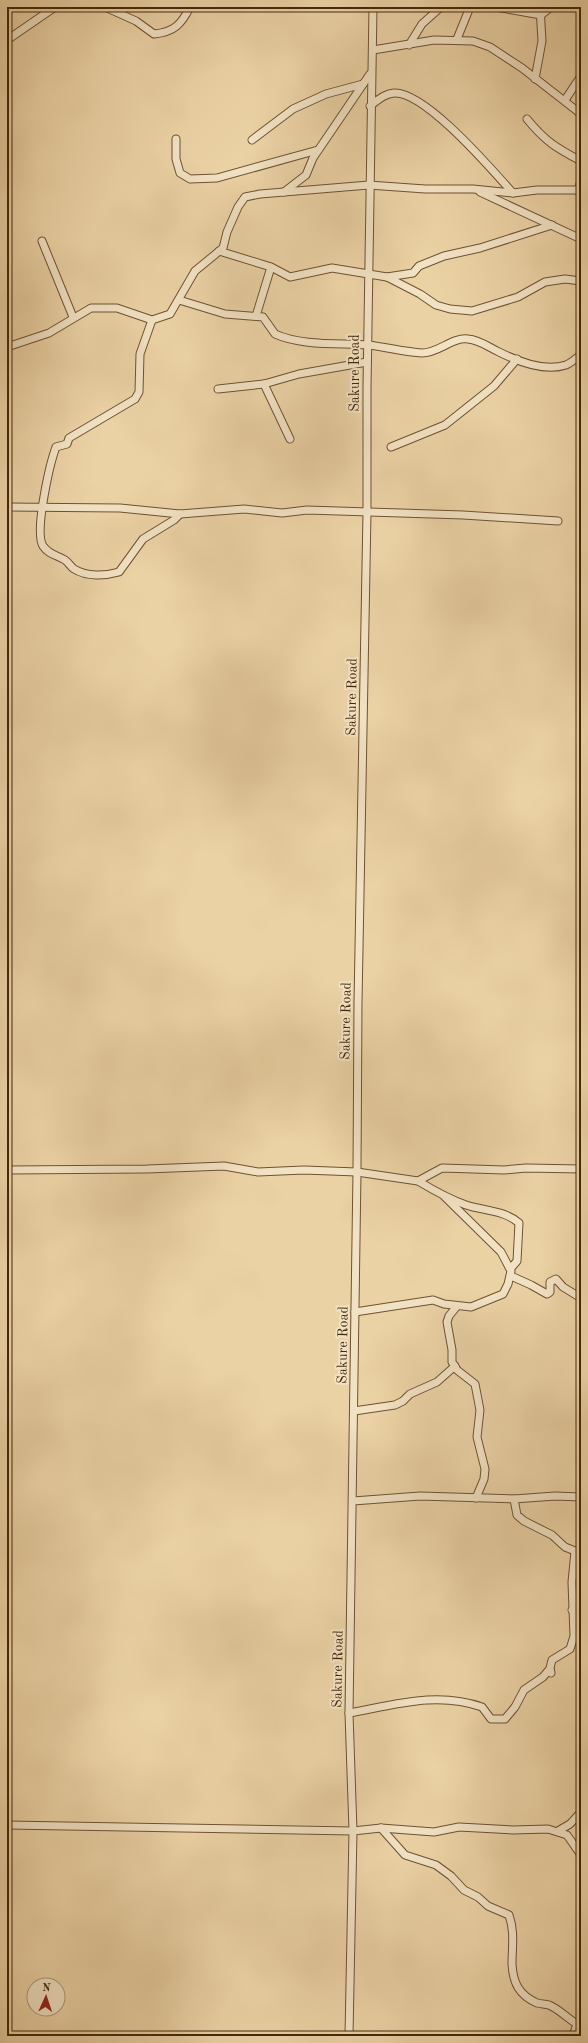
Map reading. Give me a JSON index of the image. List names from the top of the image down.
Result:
{
  "streets": {
    "street": ["Sakure Road"]
  },
  "north": "top"
}
